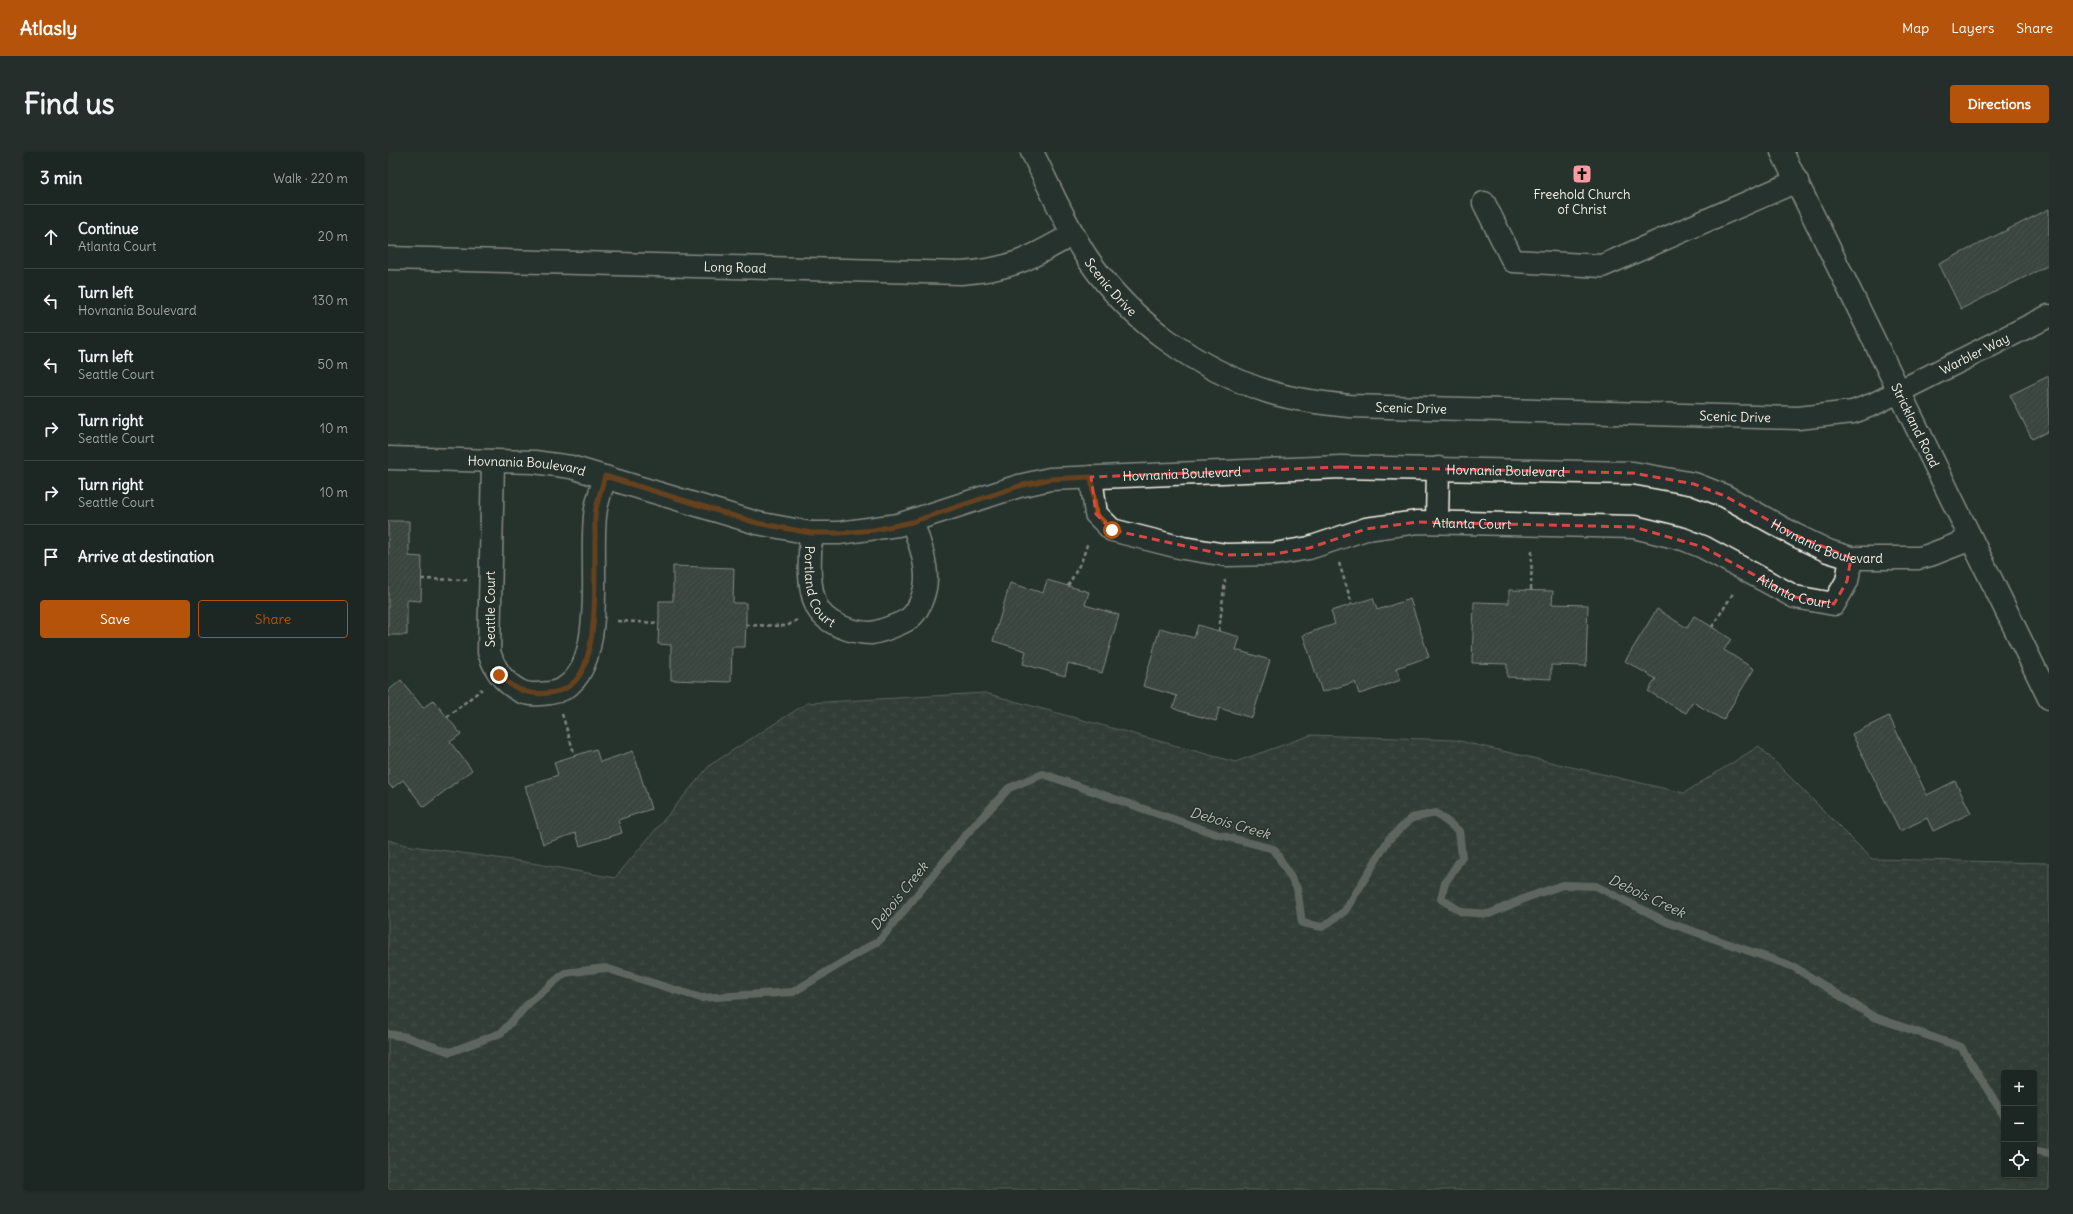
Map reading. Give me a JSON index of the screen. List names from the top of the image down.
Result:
{
  "streets": {
    "street": [
      "Long Road",
      "Scenic Drive",
      "Warbler Way",
      "Strickland Road",
      "Hovnania Boulevard",
      "Atlanta Court",
      "Portland Court",
      "Seattle Court"
    ]
  },
  "crossings": [
    ["Long Road", "Scenic Drive"],
    ["Scenic Drive", "Warbler Way"],
    ["Scenic Drive", "Strickland Road"],
    ["Warbler Way", "Strickland Road"],
    ["Strickland Road", "Hovnania Boulevard"],
    ["Hovnania Boulevard", "Atlanta Court"],
    ["Hovnania Boulevard", "Portland Court"],
    ["Hovnania Boulevard", "Seattle Court"]
  ],
  "water": ["Debois Creek"],
  "places": {
    "church": ["Freehold Church of Christ"]
  },
  "page": {
    "header": "Atlasly",
    "nav": ["Map", "Layers", "Share"],
    "buttons": [
      "Directions",
      ["Save", "Share"]
    ],
    "title": "Find us",
    "heading": ["3 min", "Walk · 220 m"],
    "list": [
      ["Continue", "Atlanta Court", "20 m"],
      ["Turn left", "Hovnania Boulevard", "130 m"],
      ["Turn left", "Seattle Court", "50 m"],
      ["Turn right", "Seattle Court", "10 m"],
      ["Turn right", "Seattle Court", "10 m"],
      "Arrive at destination"
    ],
    "map_buttons": ["+", "−"]
  }
}
